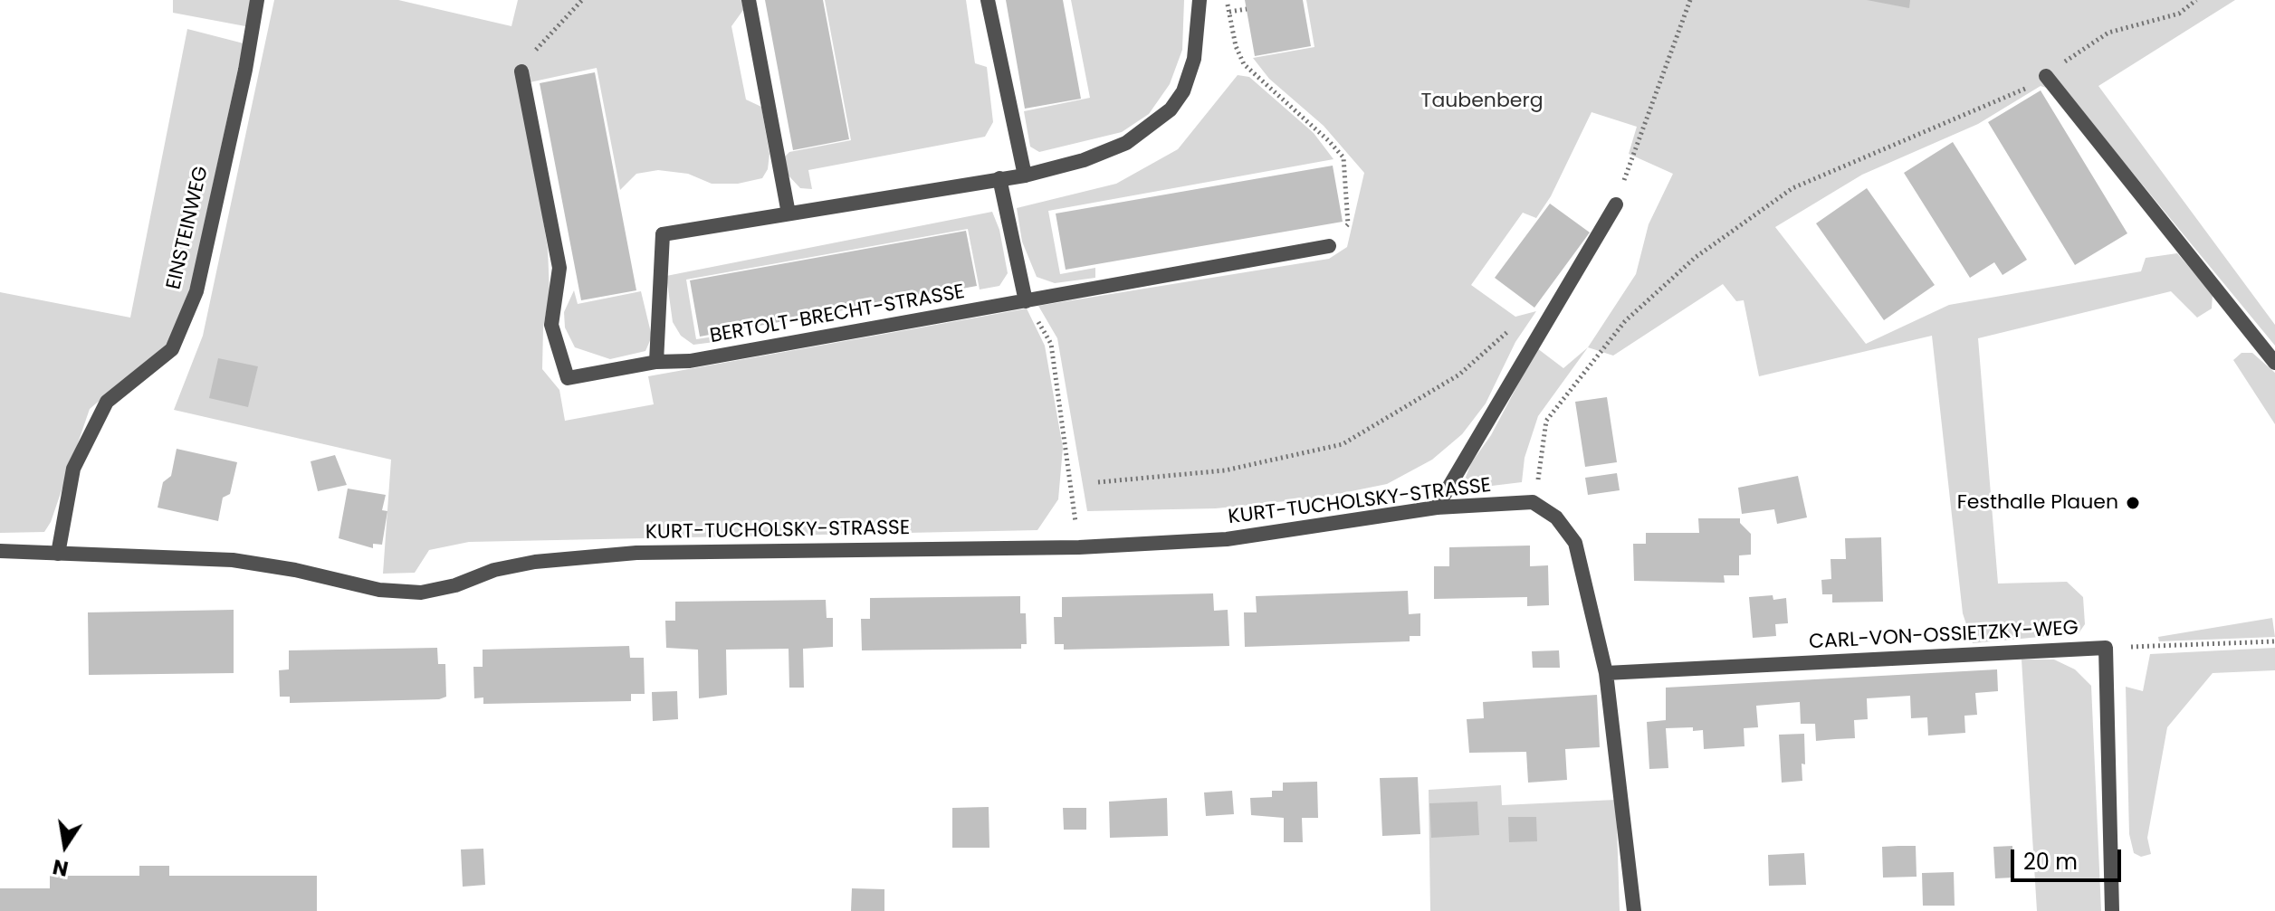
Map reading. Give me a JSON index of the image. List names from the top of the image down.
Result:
{
  "streets": {
    "street": [
      "EINSTEINWEG",
      "BERTOLT-BRECHT-STRASSE",
      "KURT-TUCHOLSKY-STRASSE",
      "CARL-VON-OSSIETZKY-WEG"
    ]
  },
  "crossings": [
    ["EINSTEINWEG", "KURT-TUCHOLSKY-STRASSE"]
  ],
  "parks": ["Taubenberg"],
  "places": ["Festhalle Plauen"],
  "scale_bar": "20 m",
  "north": "bottom"
}
